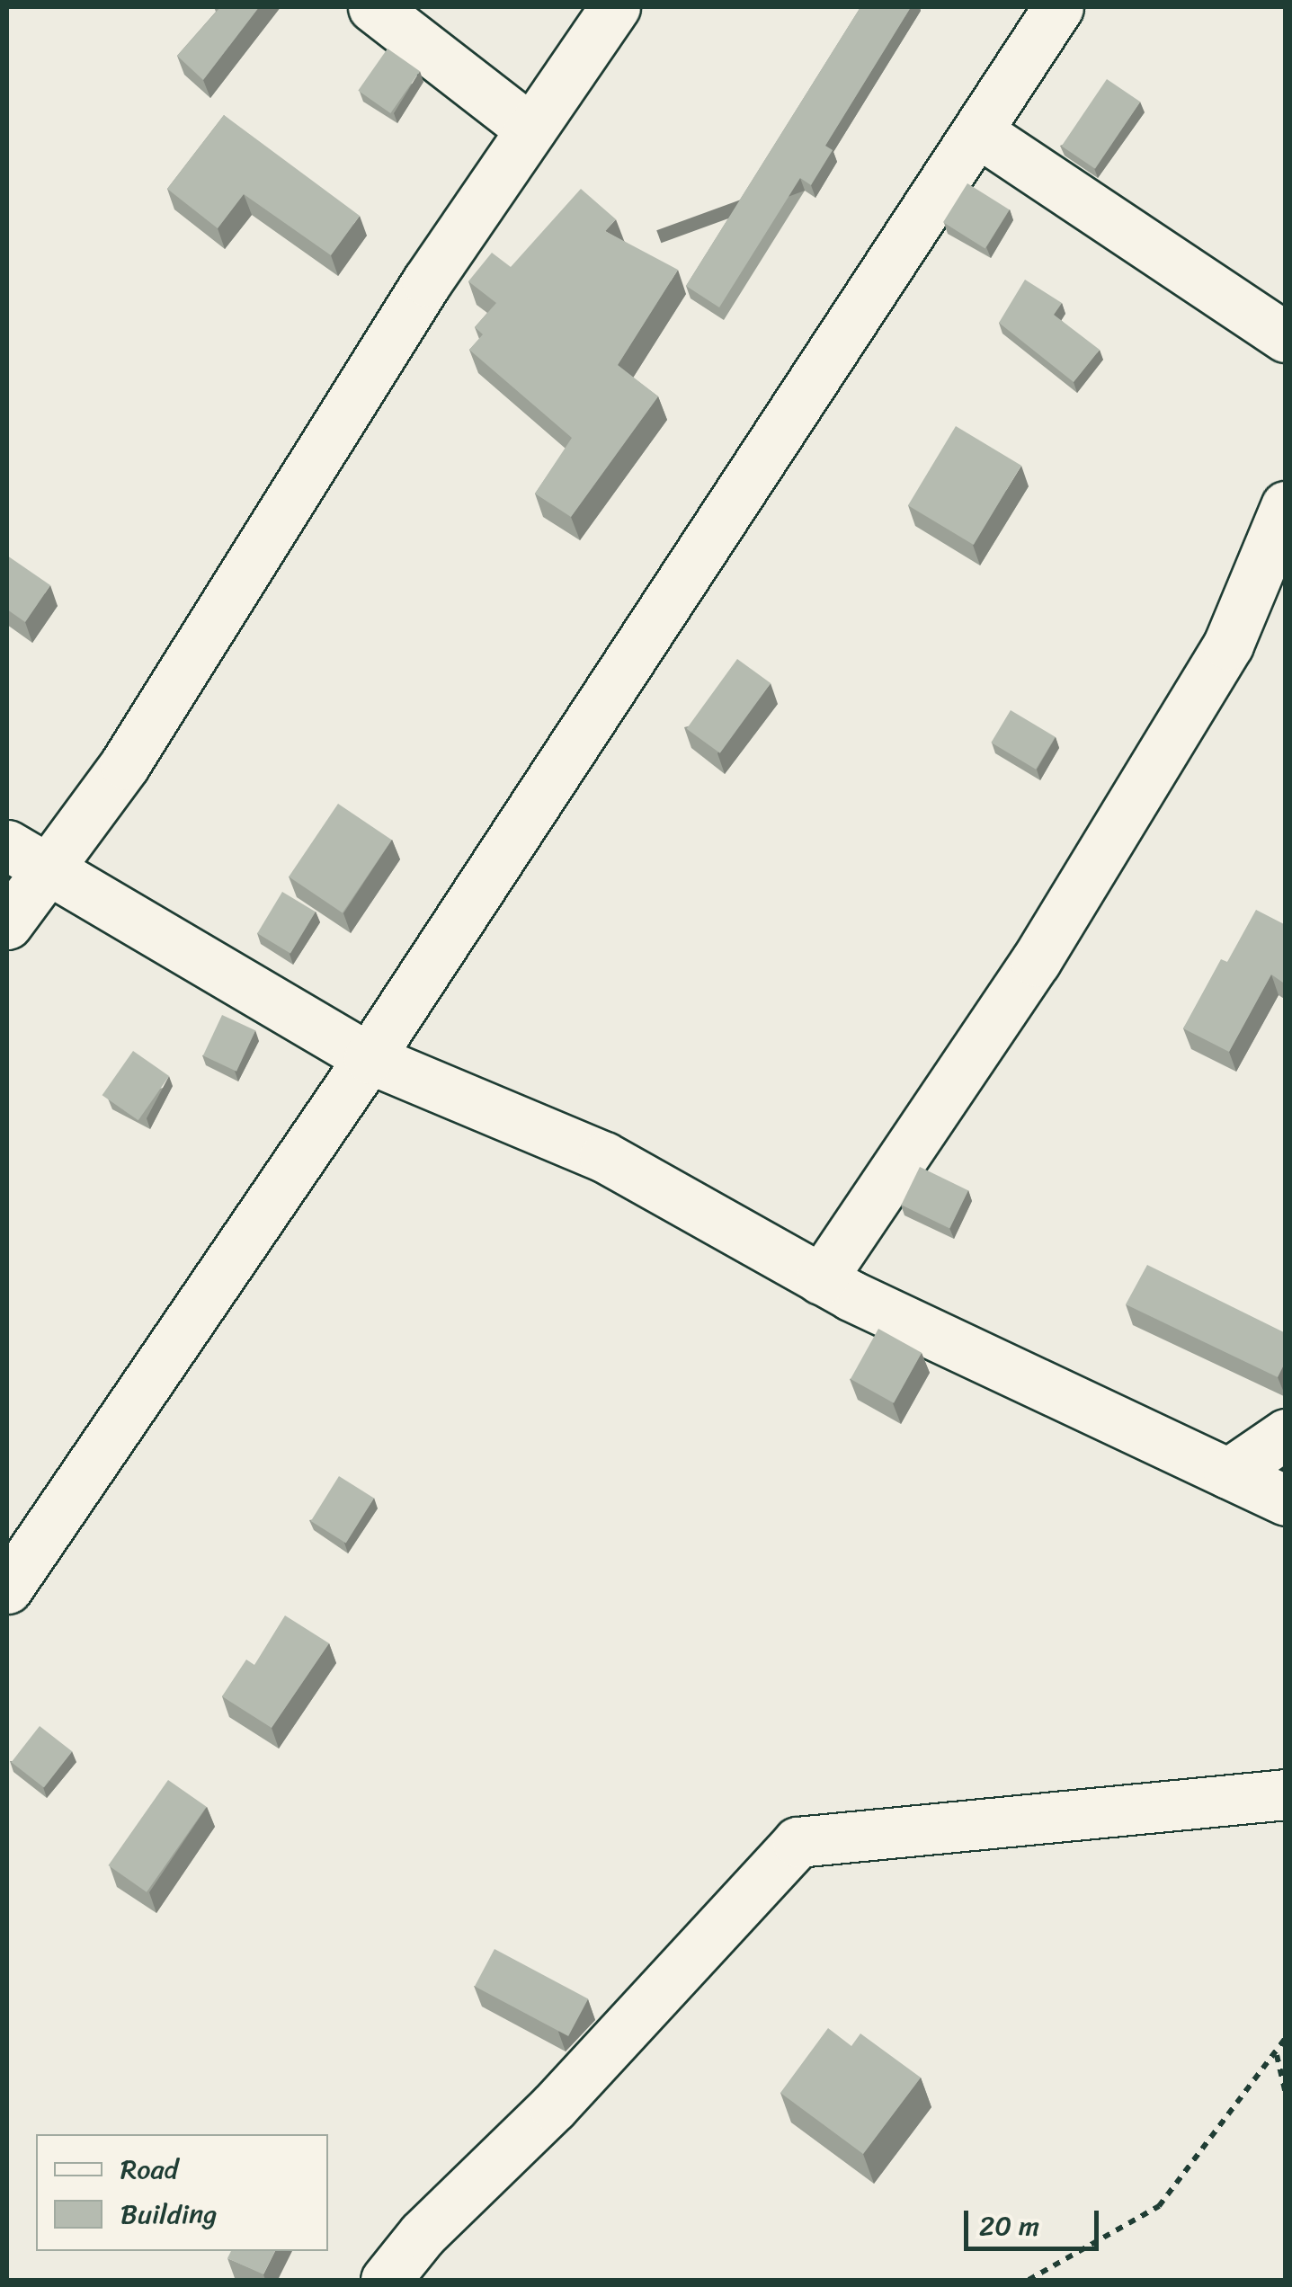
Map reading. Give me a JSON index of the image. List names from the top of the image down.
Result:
{
  "legend": ["Road", "Building"],
  "scale_bar": "20 m"
}
